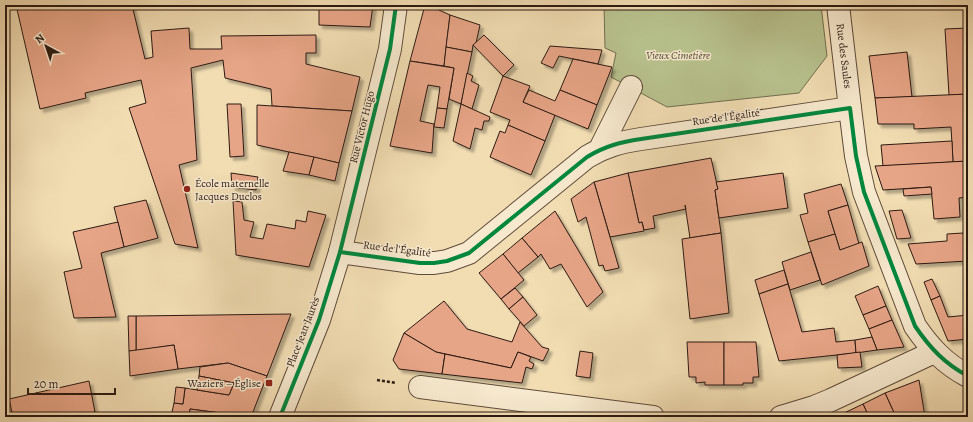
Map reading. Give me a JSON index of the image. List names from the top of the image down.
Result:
{
  "streets": {
    "street": [
      "Rue des Saules",
      "Rue de l'Égalité",
      "Rue Victor Hugo",
      "Place Jean Jaurès"
    ]
  },
  "crossings": [
    ["Rue des Saules", "Rue de l'Égalité"],
    ["Rue de l'Égalité", "Rue Victor Hugo"],
    ["Rue de l'Égalité", "Place Jean Jaurès"],
    ["Rue Victor Hugo", "Place Jean Jaurès"]
  ],
  "parks": ["Vieux Cimetière"],
  "places": {
    "other": ["École maternelle Jacques Duclos"],
    "transit": ["Waziers – Église"]
  },
  "scale_bar": "20 m",
  "north": "top left"
}
